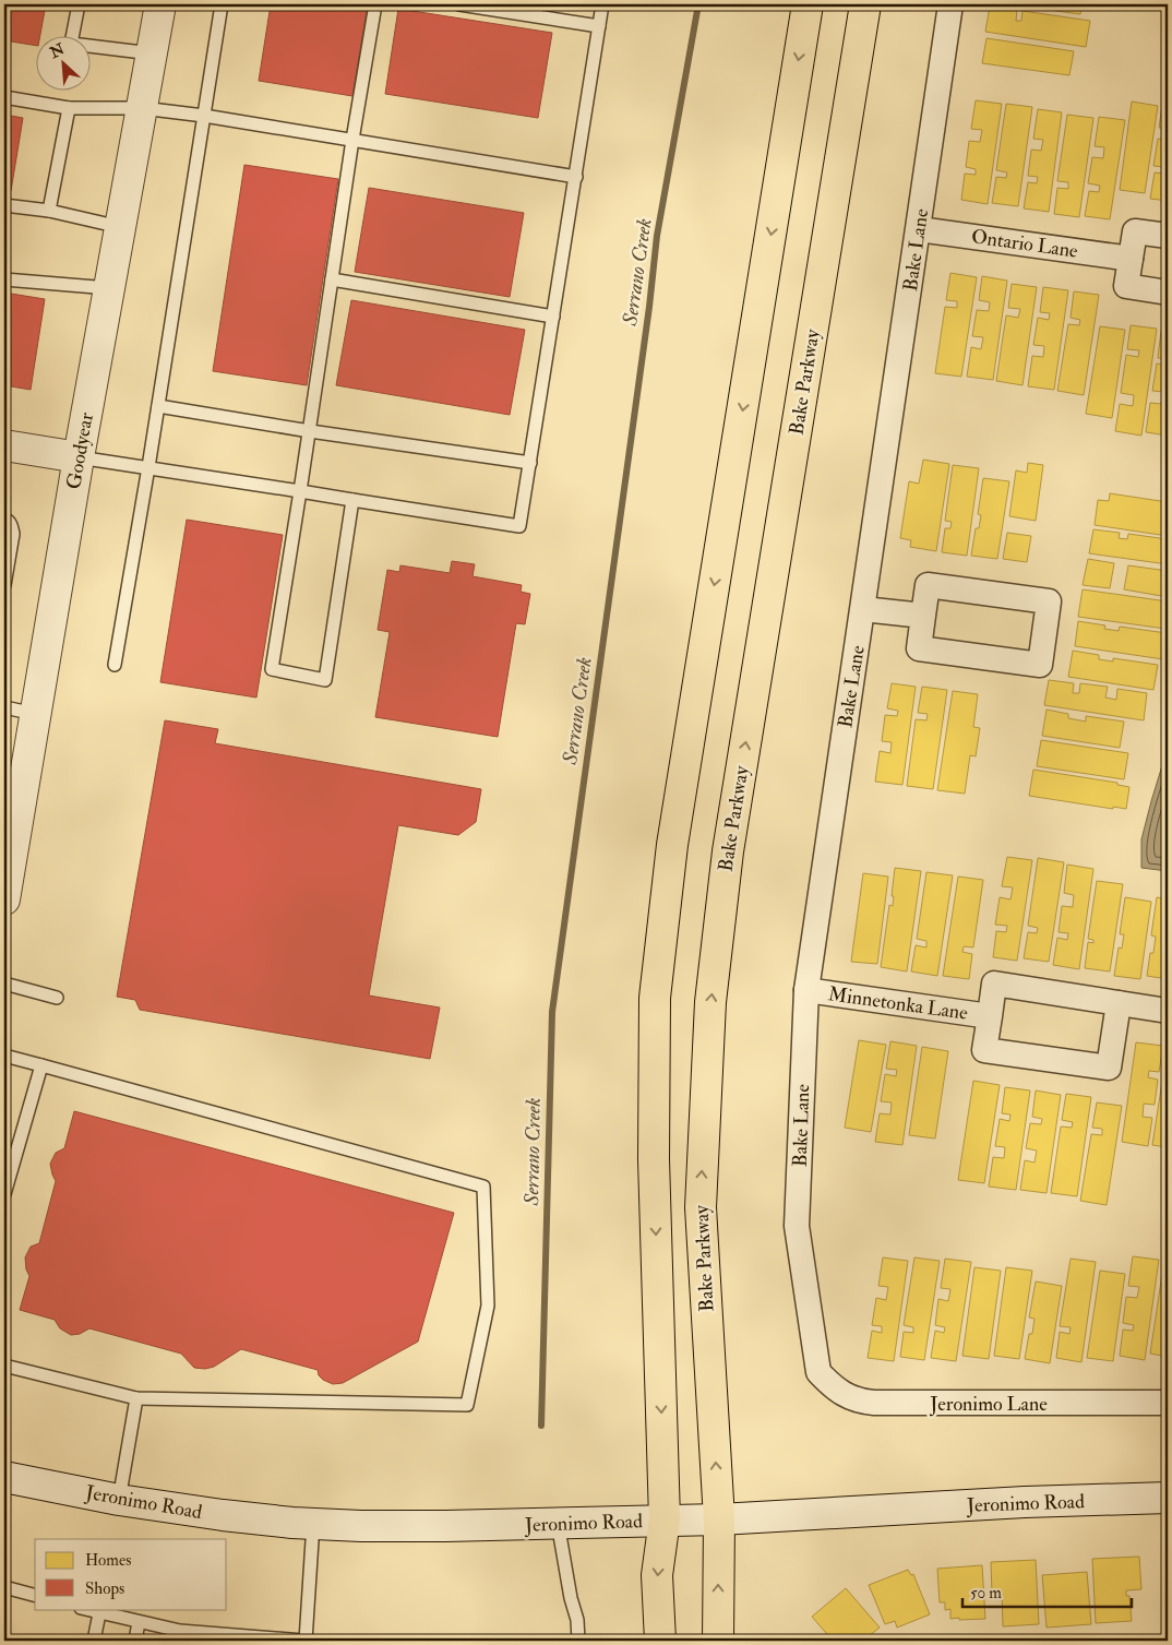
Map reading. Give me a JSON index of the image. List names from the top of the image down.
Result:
{
  "streets": {
    "main road": ["Bake Parkway", "Goodyear", "Jeronimo Road"],
    "street": [
      "Ontario Lane",
      "Bake Lane",
      "Minnetonka Lane",
      "Jeronimo Lane"
    ]
  },
  "crossings": [
    ["Ontario Lane", "Bake Lane"],
    ["Bake Lane", "Minnetonka Lane"],
    ["Bake Lane", "Jeronimo Lane"],
    ["Bake Parkway", "Jeronimo Road"]
  ],
  "water": ["Serrano Creek"],
  "legend": ["Homes", "Shops"],
  "scale_bar": "50 m",
  "north": "top left"
}
